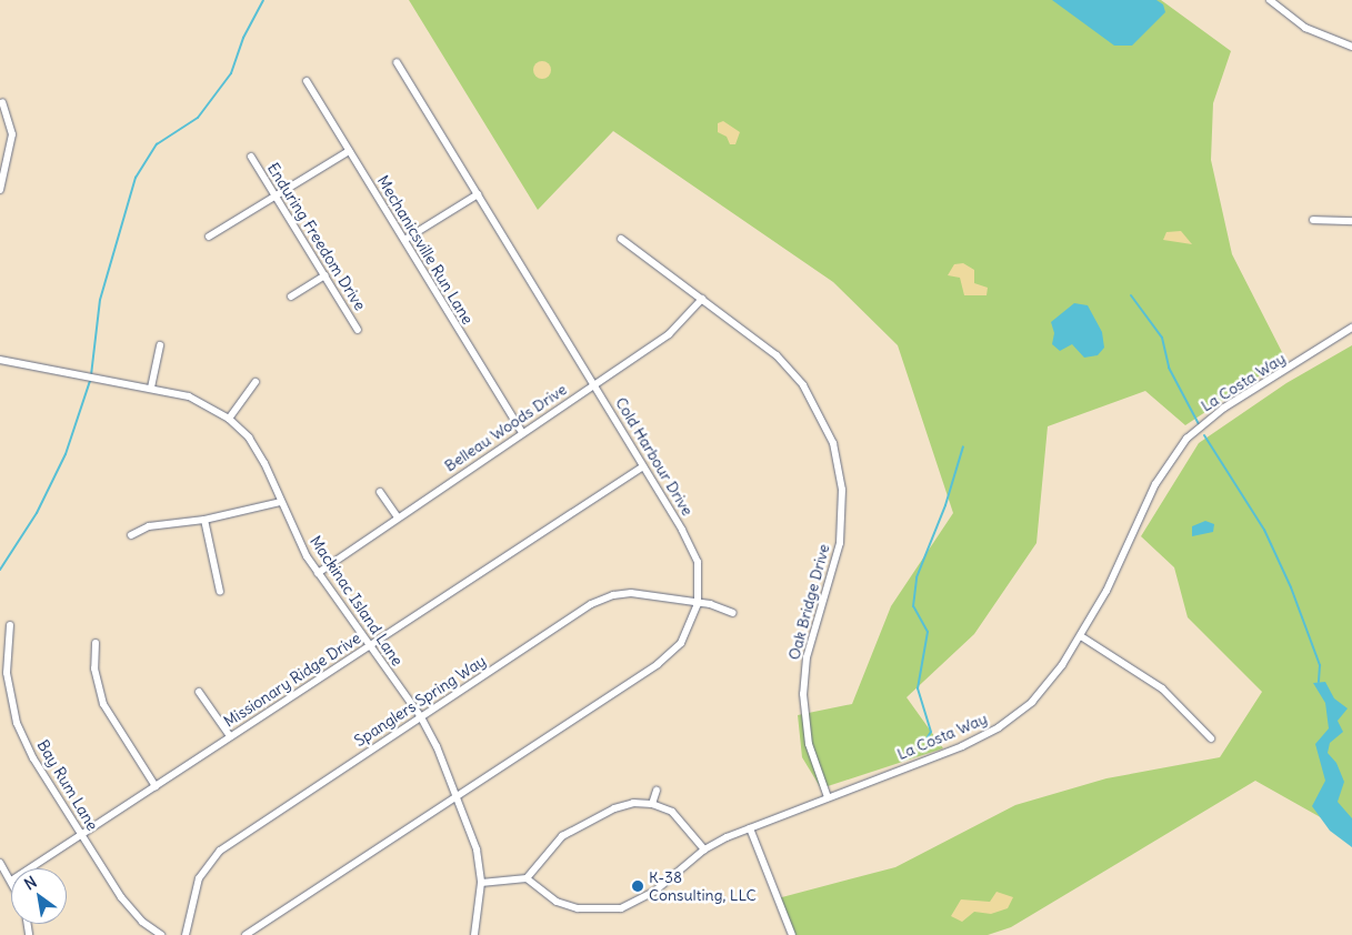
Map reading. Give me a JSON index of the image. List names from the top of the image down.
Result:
{
  "streets": {
    "street": [
      "Enduring Freedom Drive",
      "Mechanicsville Run Lane",
      "La Costa Way",
      "Belleau Woods Drive",
      "Cold Harbour Drive",
      "Mackinac Island Lane",
      "Oak Bridge Drive",
      "Missionary Ridge Drive",
      "Spanglers Spring Way",
      "Bay Rum Lane"
    ]
  },
  "crossings": [
    ["Mechanicsville Run Lane", "Belleau Woods Drive"],
    ["La Costa Way", "Oak Bridge Drive"],
    ["Belleau Woods Drive", "Cold Harbour Drive"],
    ["Belleau Woods Drive", "Mackinac Island Lane"],
    ["Belleau Woods Drive", "Oak Bridge Drive"],
    ["Cold Harbour Drive", "Mackinac Island Lane"],
    ["Cold Harbour Drive", "Missionary Ridge Drive"],
    ["Cold Harbour Drive", "Spanglers Spring Way"],
    ["Mackinac Island Lane", "Missionary Ridge Drive"],
    ["Mackinac Island Lane", "Spanglers Spring Way"],
    ["Missionary Ridge Drive", "Bay Rum Lane"]
  ],
  "places": ["K-38 Consulting, LLC"],
  "north": "top left"
}
